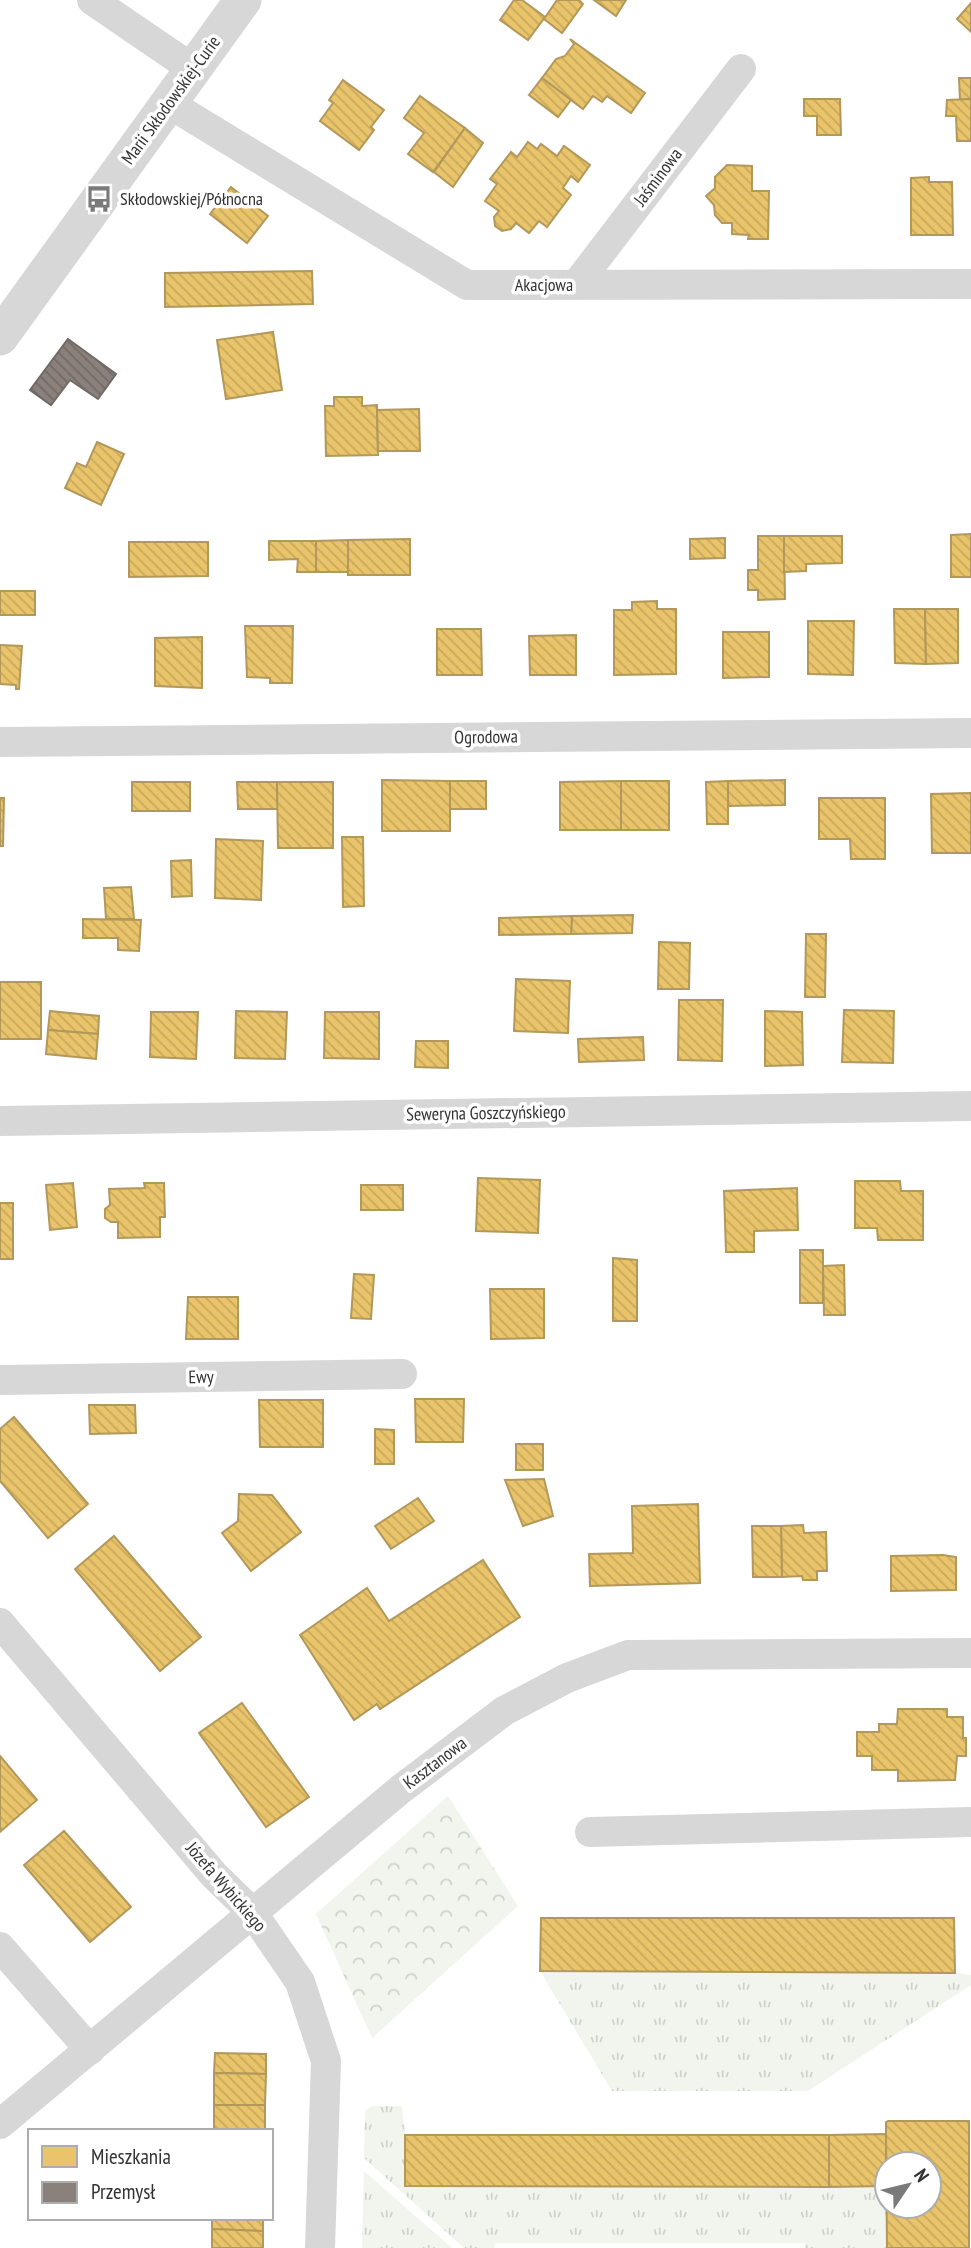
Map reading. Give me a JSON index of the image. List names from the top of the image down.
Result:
{
  "streets": {
    "street": [
      "Marii Skłodowskiej-Curie",
      "Jaśminowa",
      "Akacjowa",
      "Ogrodowa",
      "Seweryna Goszczyńskiego",
      "Ewy",
      "Kasztanowa",
      "Józefa Wybickiego"
    ]
  },
  "crossings": [
    ["Marii Skłodowskiej-Curie", "Akacjowa"],
    ["Jaśminowa", "Akacjowa"],
    ["Kasztanowa", "Józefa Wybickiego"]
  ],
  "places": {
    "bus stop": ["Skłodowskiej/Północna"]
  },
  "legend": ["Mieszkania", "Przemysł"],
  "north": "top right"
}
